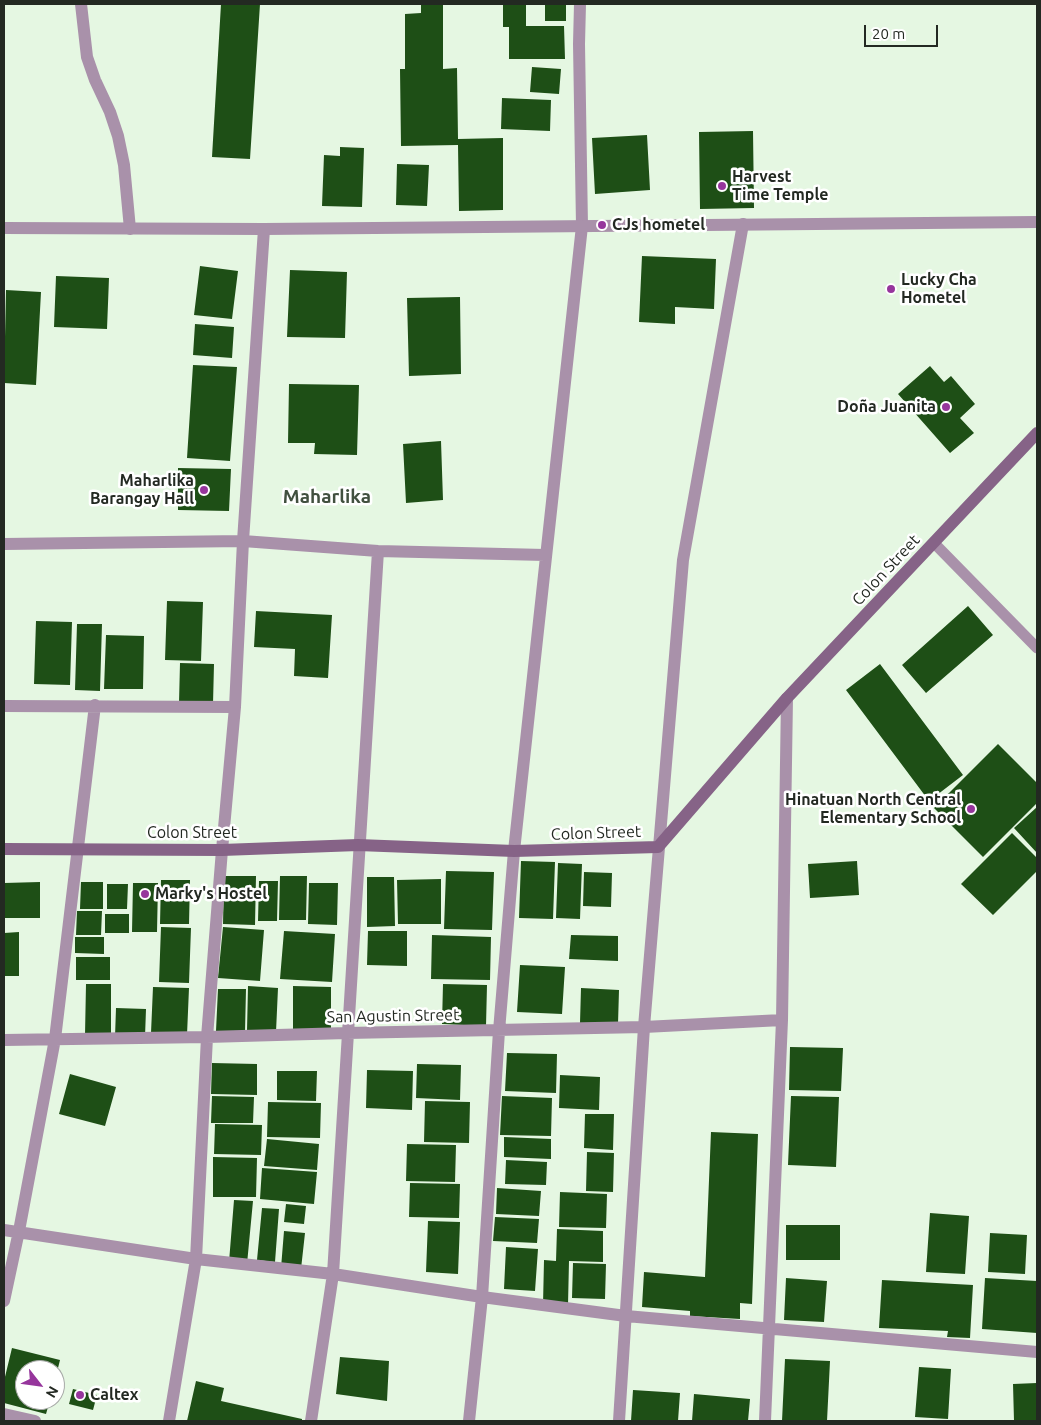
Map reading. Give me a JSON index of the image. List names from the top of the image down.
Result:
{
  "streets": {
    "main road": ["Colon Street"],
    "street": ["San Agustin Street"]
  },
  "districts": ["Maharlika"],
  "places": [
    "Harvest Time Temple",
    "CJs hometel",
    "Lucky Cha Hometel",
    "Doña Juanita",
    "Maharlika Barangay Hall",
    "Hinatuan North Central Elementary School",
    "Marky's Hostel",
    "Caltex"
  ],
  "scale_bar": "20 m",
  "north": "bottom right"
}
